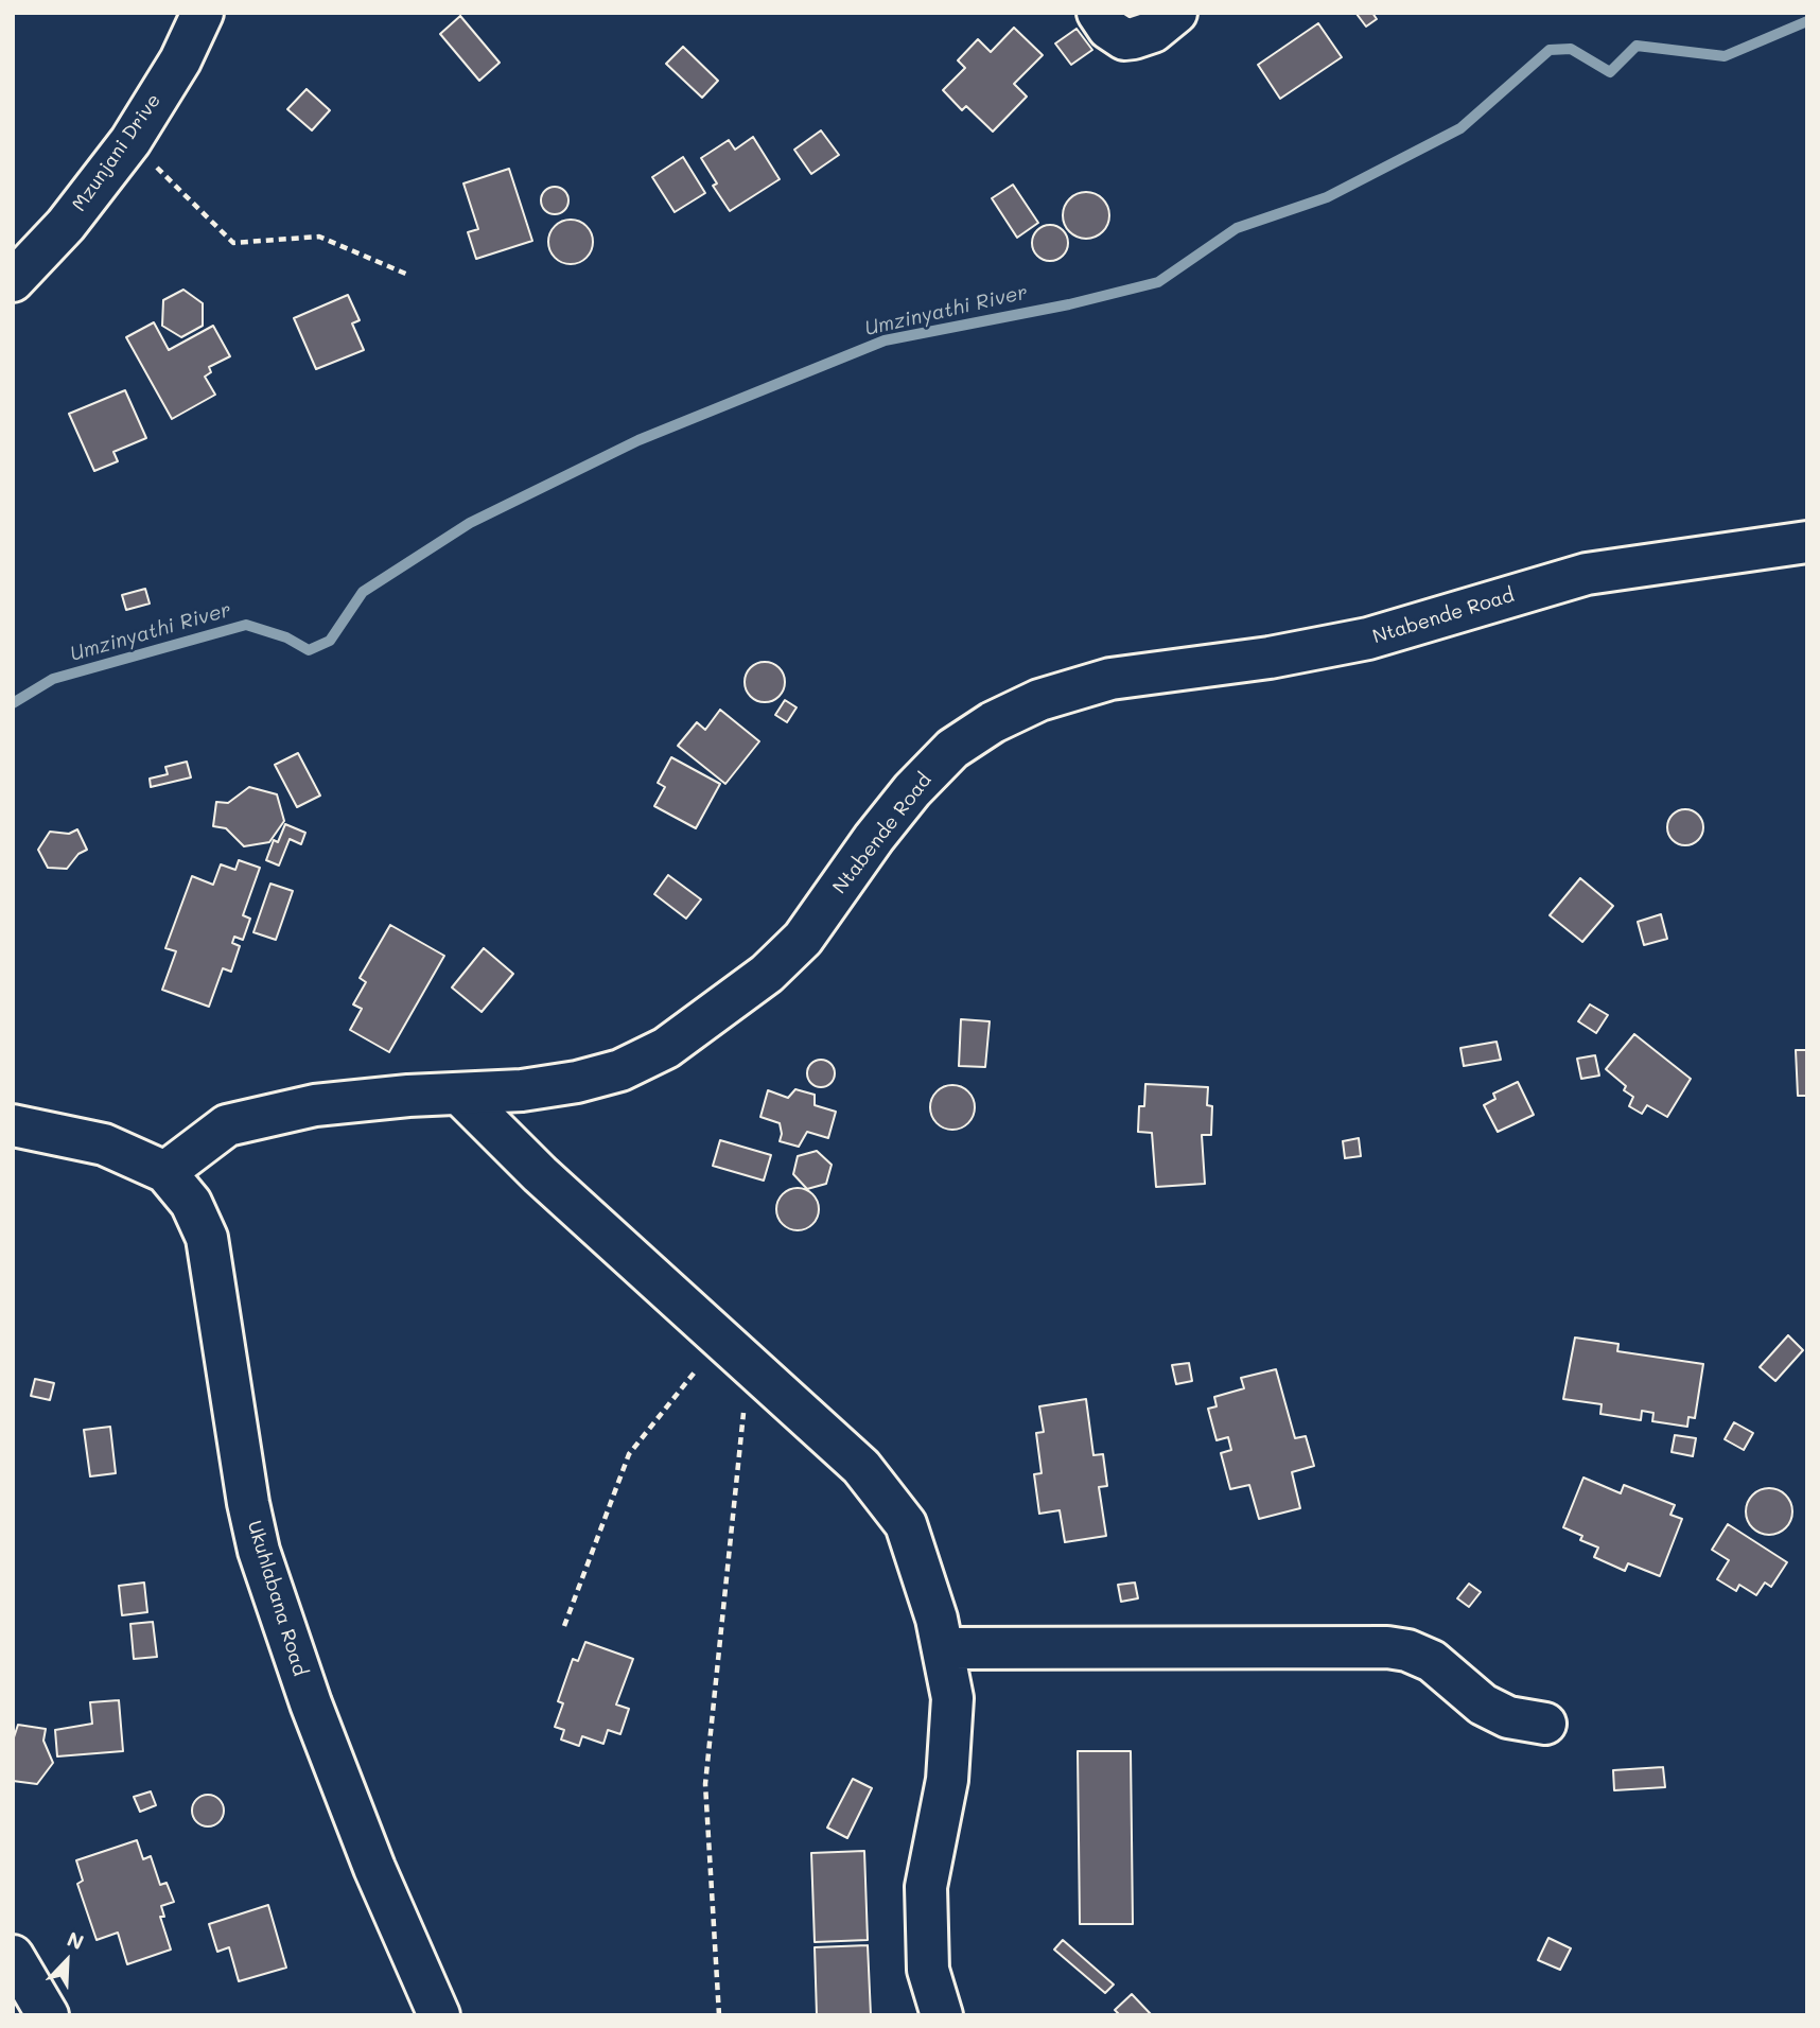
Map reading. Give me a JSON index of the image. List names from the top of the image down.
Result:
{
  "streets": {
    "street": ["Mzunjani Drive", "Ntabende Road", "Ukuhlabana Road"]
  },
  "crossings": [
    ["Ntabende Road", "Ukuhlabana Road"]
  ],
  "water": ["Umzinyathi River"],
  "north": "top right"
}
